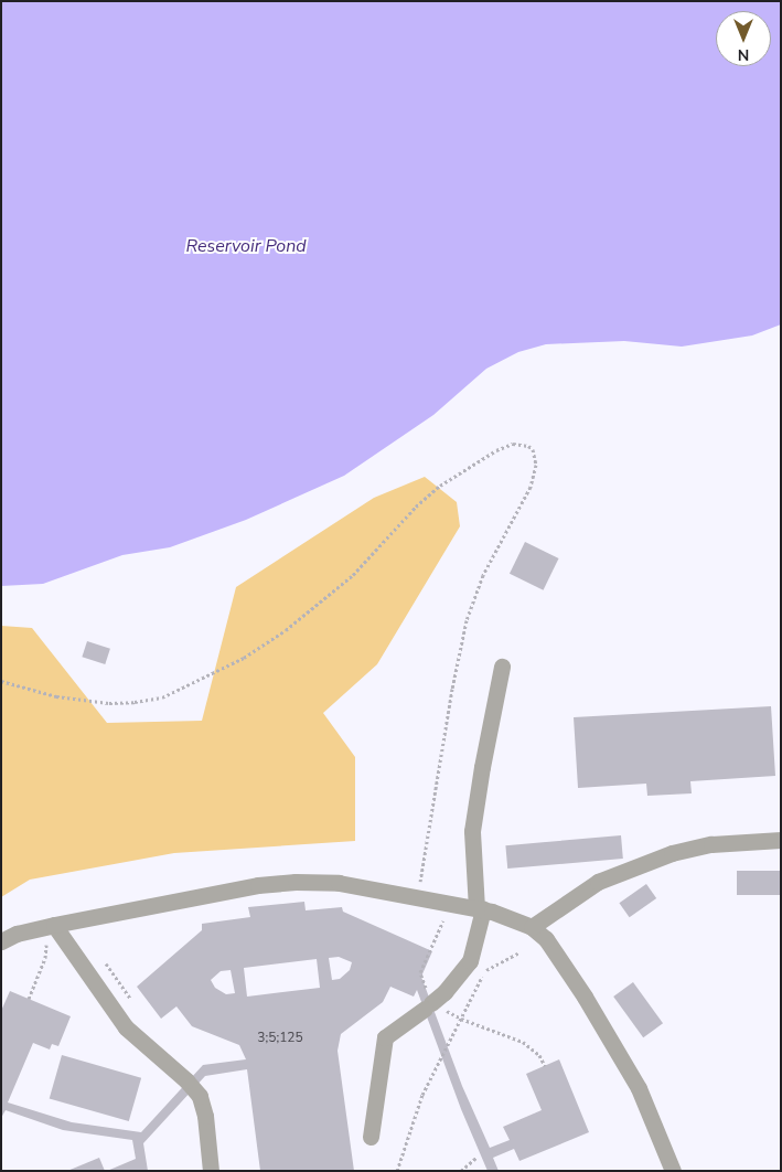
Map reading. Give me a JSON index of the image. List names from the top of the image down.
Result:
{
  "water": ["Reservoir Pond"],
  "house_numbers": ["3;5;125"],
  "north": "bottom"
}
